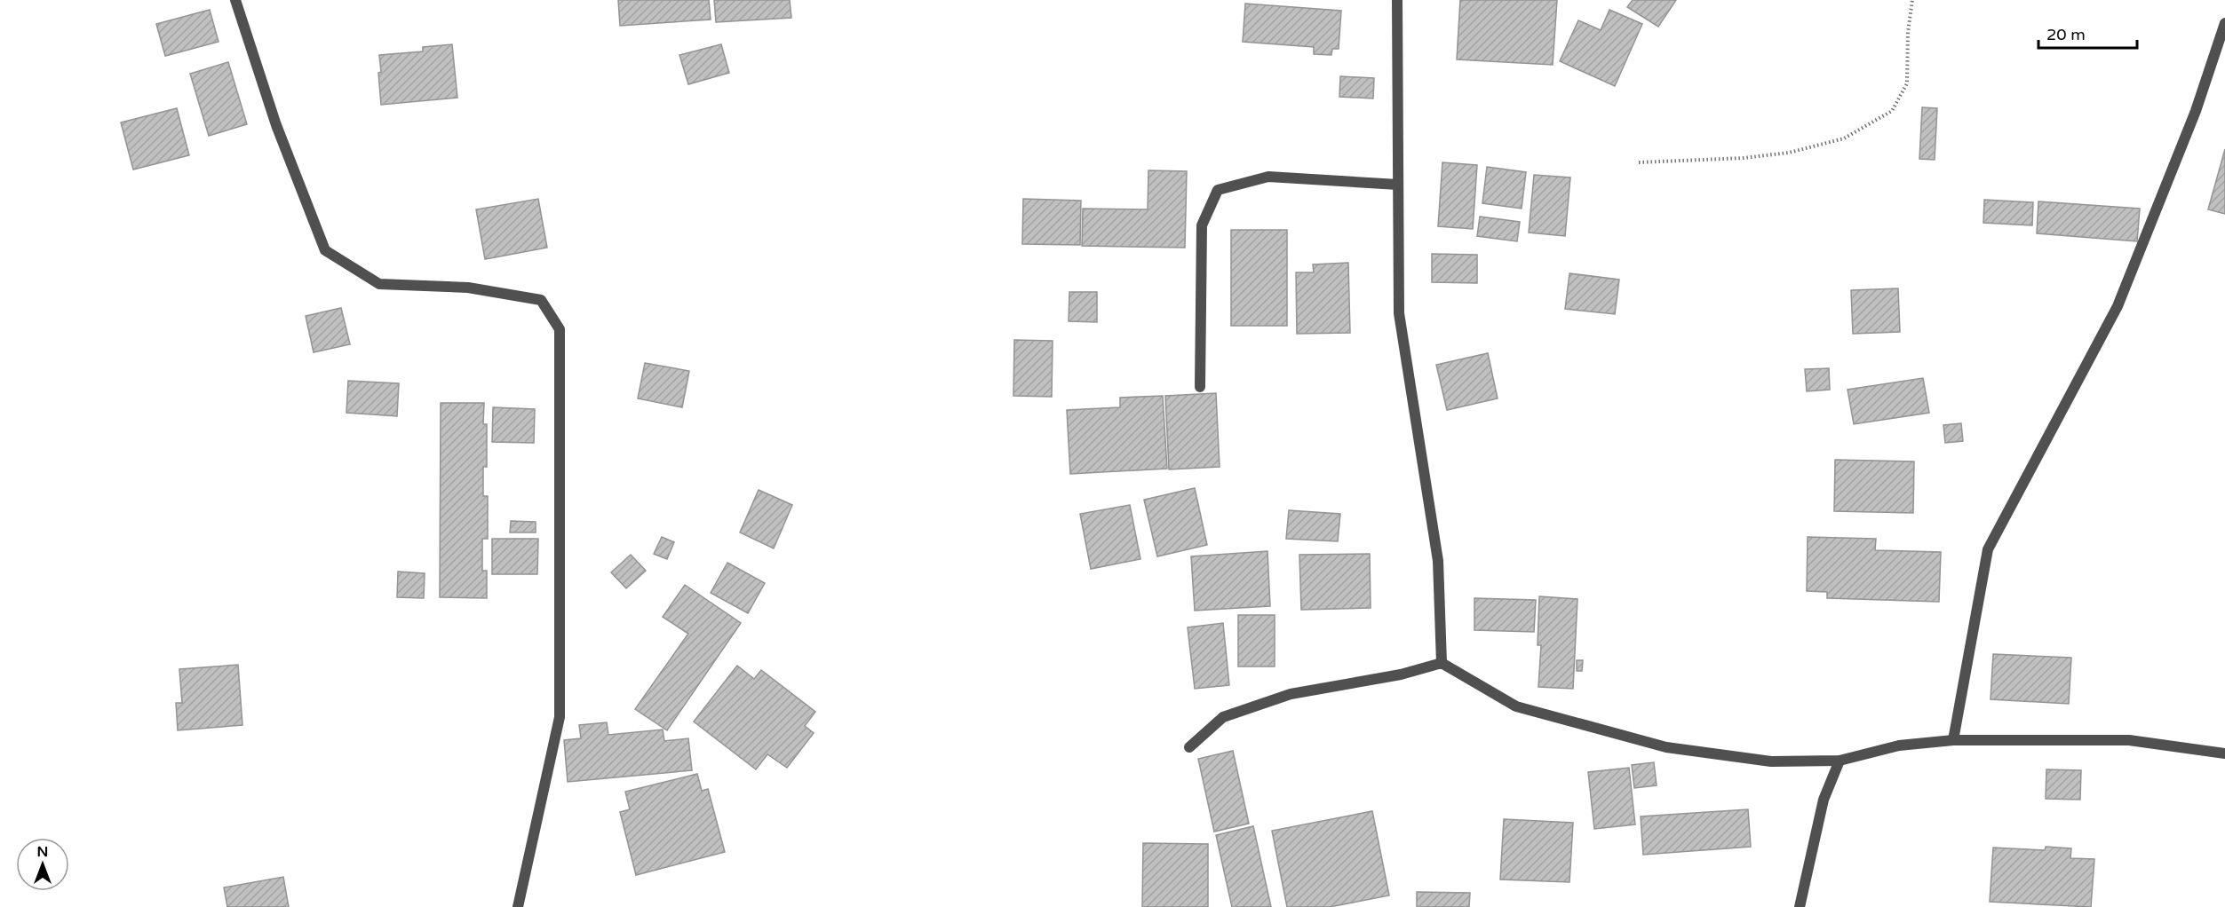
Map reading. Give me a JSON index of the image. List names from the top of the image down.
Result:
{
  "scale_bar": "20 m",
  "north": "top"
}
